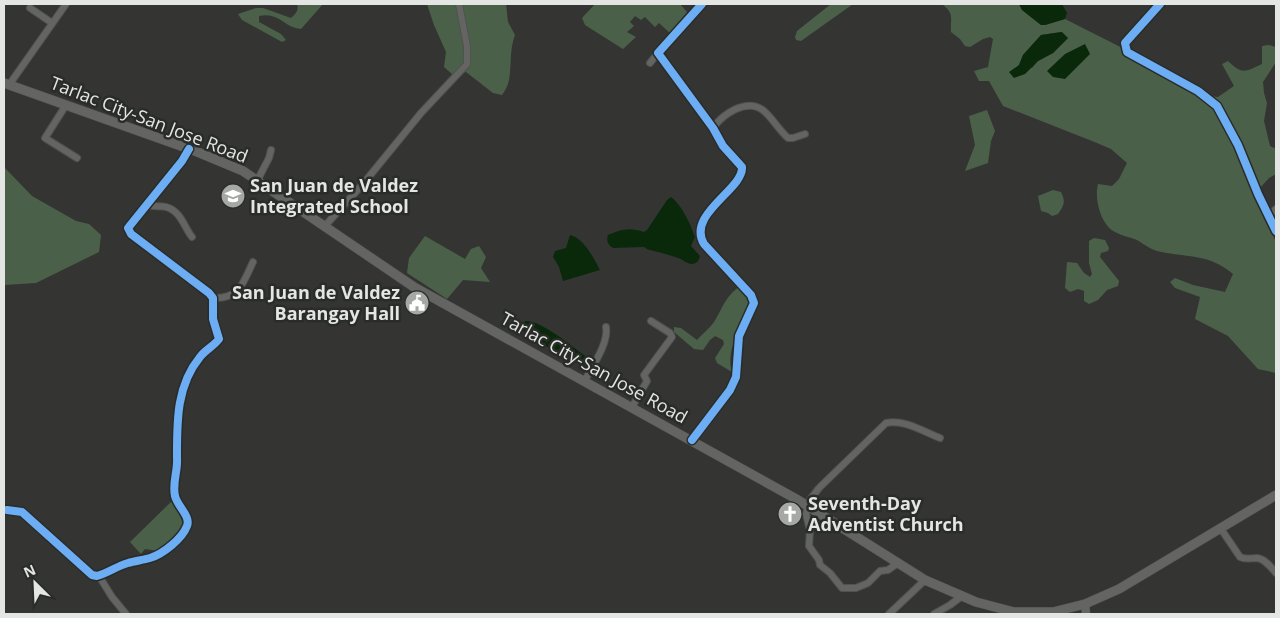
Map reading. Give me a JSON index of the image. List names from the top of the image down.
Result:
{
  "streets": {
    "main road": ["Tarlac City-San Jose Road"]
  },
  "places": {
    "school or university": ["San Juan de Valdez Integrated School"],
    "public building": ["San Juan de Valdez Barangay Hall"],
    "church": ["Seventh-Day Adventist Church"]
  },
  "north": "top left"
}
